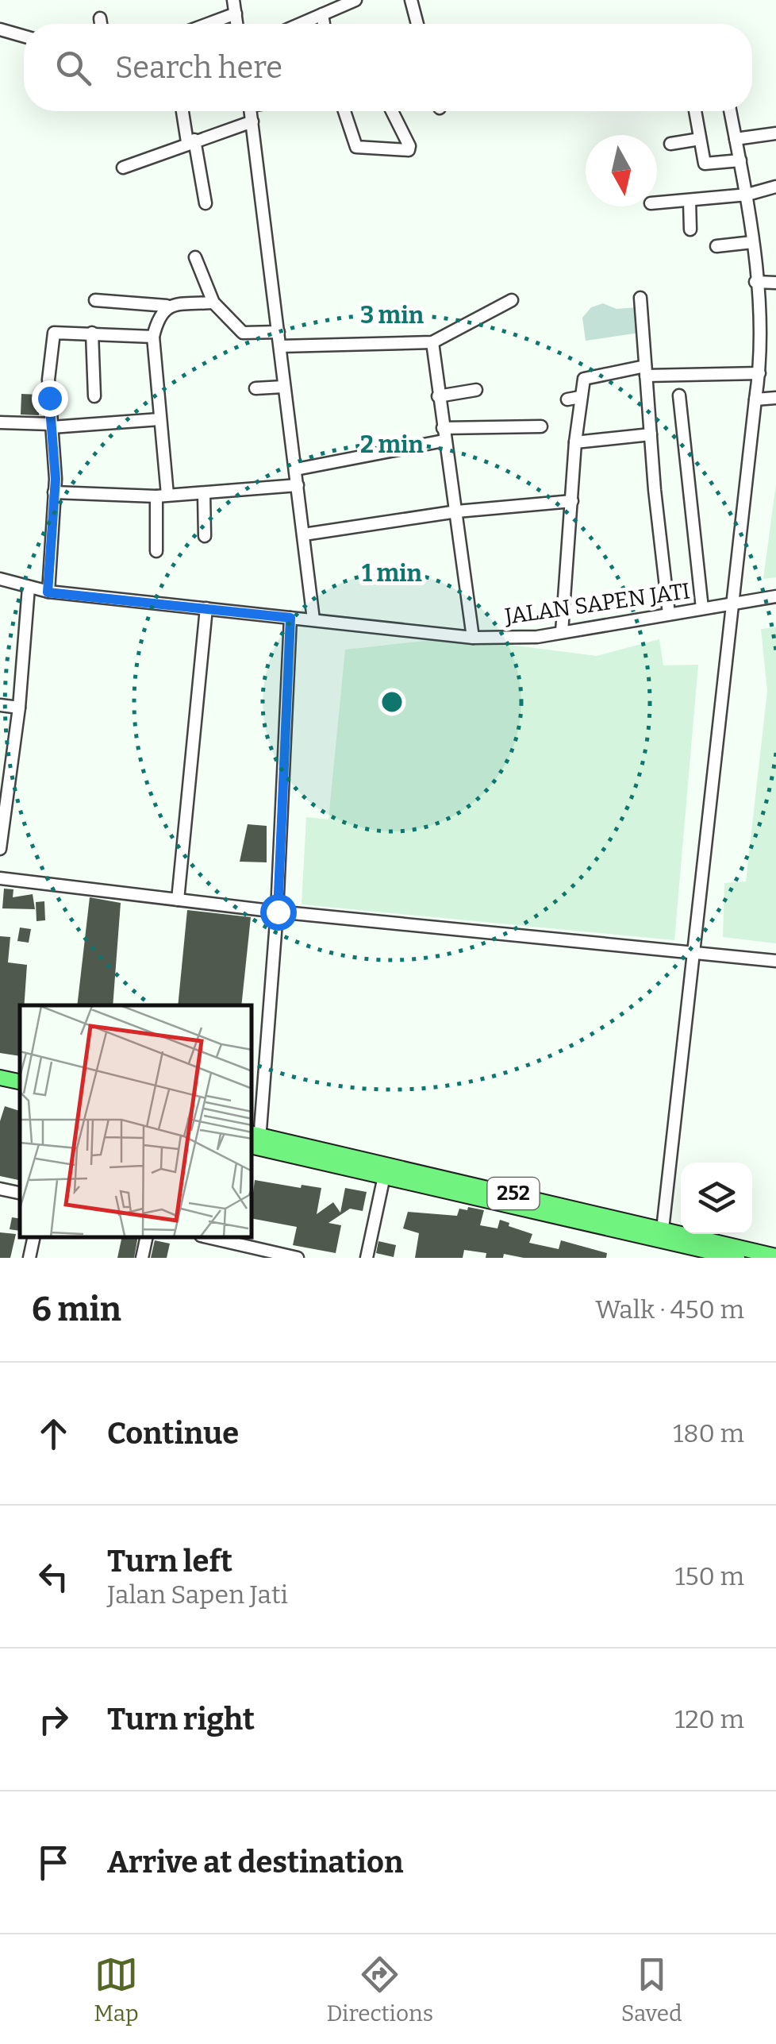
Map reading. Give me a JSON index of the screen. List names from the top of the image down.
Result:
{
  "streets": {
    "main road": ["252"],
    "street": ["JALAN SAPEN JATI"]
  },
  "north": "bottom",
  "page": {
    "search": "Search here",
    "heading": ["6 min", "Walk · 450 m"],
    "list": [
      ["Continue", "180 m"],
      ["Turn left", "Jalan Sapen Jati", "150 m"],
      ["Turn right", "120 m"],
      "Arrive at destination"
    ],
    "nav": ["Map", "Directions", "Saved"]
  },
  "rings": ["3 min", "2 min", "1 min"]
}
